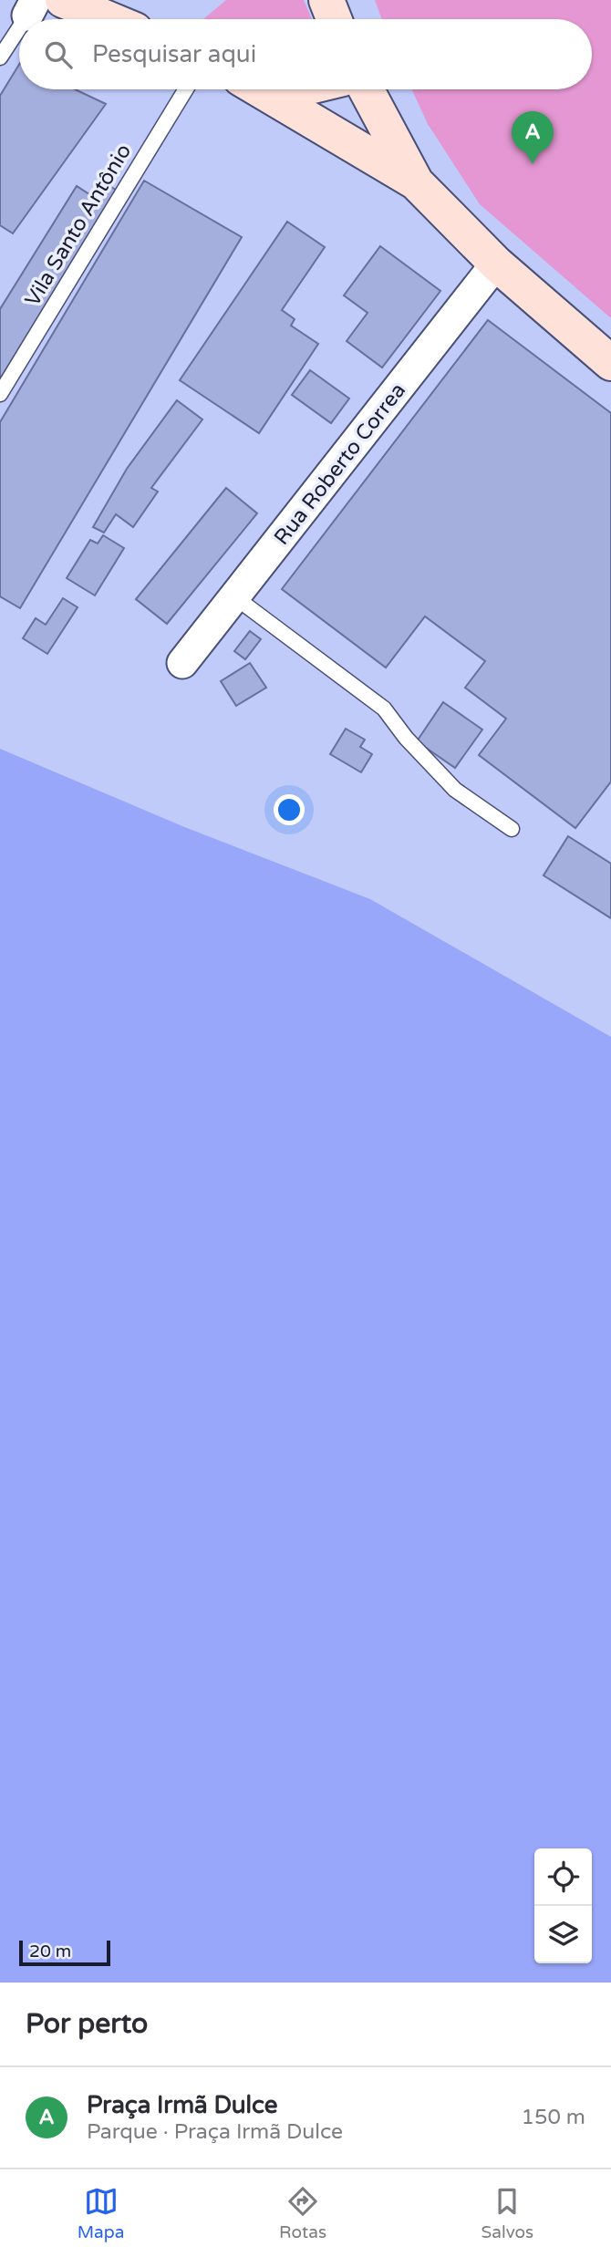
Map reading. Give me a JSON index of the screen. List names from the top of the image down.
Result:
{
  "streets": {
    "street": ["Rua Roberto Correa"],
    "lane": ["Vila Santo Antônio"]
  },
  "scale_bar": "20 m",
  "page": {
    "search": "Pesquisar aqui",
    "pins": "A",
    "scale": "20 m",
    "heading": "Por perto",
    "list": [
      {
        "mark": "A",
        "name": "Praça Irmã Dulce",
        "note": "Parque · Praça Irmã Dulce",
        "value": "150 m"
      }
    ],
    "nav": ["Mapa", "Rotas", "Salvos"]
  }
}
